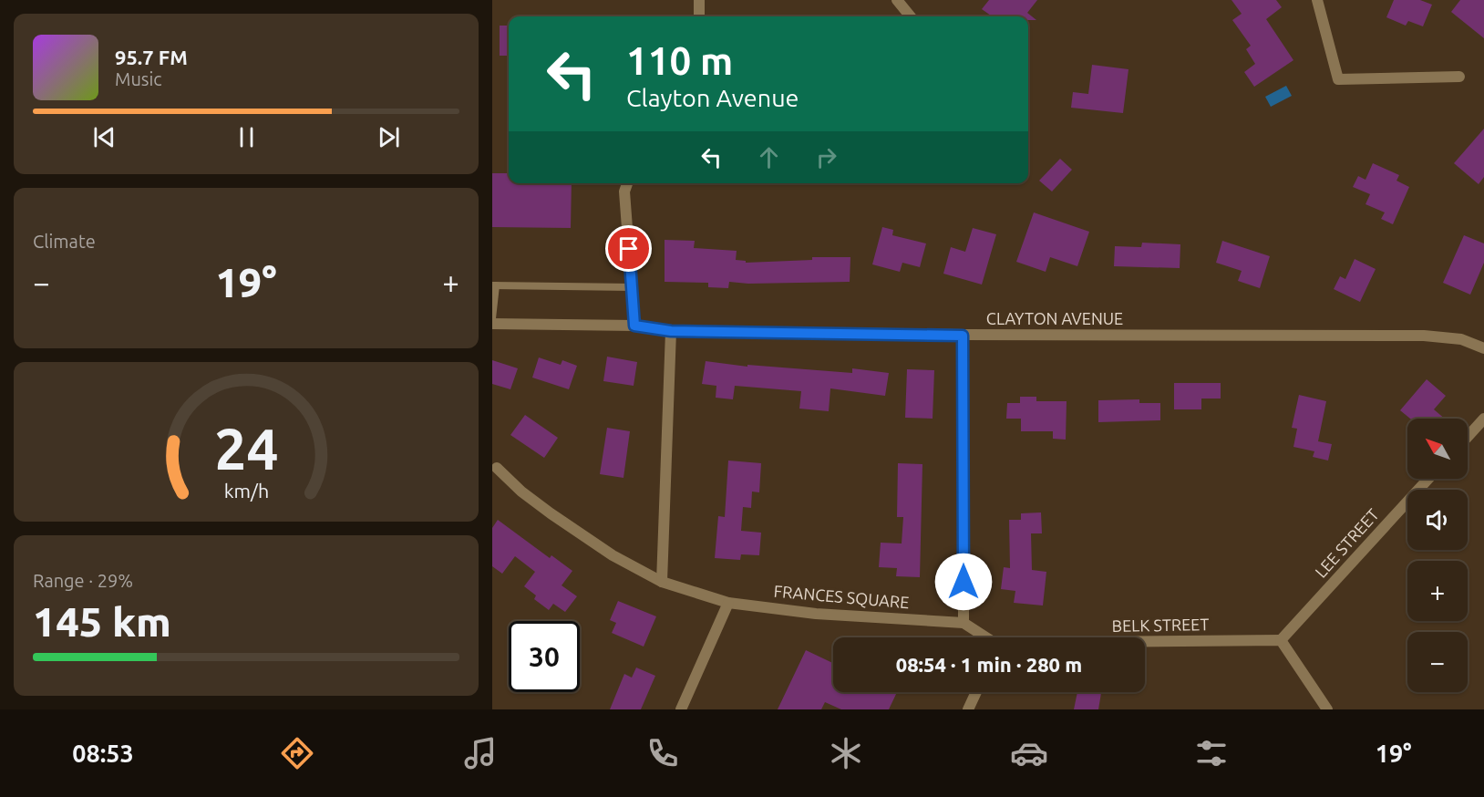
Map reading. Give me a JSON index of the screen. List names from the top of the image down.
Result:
{
  "streets": {
    "street": [
      "CLAYTON AVENUE",
      "LEE STREET",
      "FRANCES SQUARE",
      "BELK STREET"
    ]
  },
  "crossings": [
    ["LEE STREET", "BELK STREET"],
    ["FRANCES SQUARE", "BELK STREET"]
  ],
  "north": "top left",
  "page": {
    "turn": ["110 m", "Clayton Avenue"],
    "song": ["95.7 FM", "Music"],
    "tile": [
      "Climate",
      ["Range · 29%", "145 km"]
    ],
    "heat": ["−", "19°", "+"],
    "map_buttons": ["+", "−"],
    "limit": "30",
    "trip": "08:54 · 1 min · 280 m",
    "tabs": ["08:53", "19°"],
    "gauge": ["24", "km/h"]
  }
}
